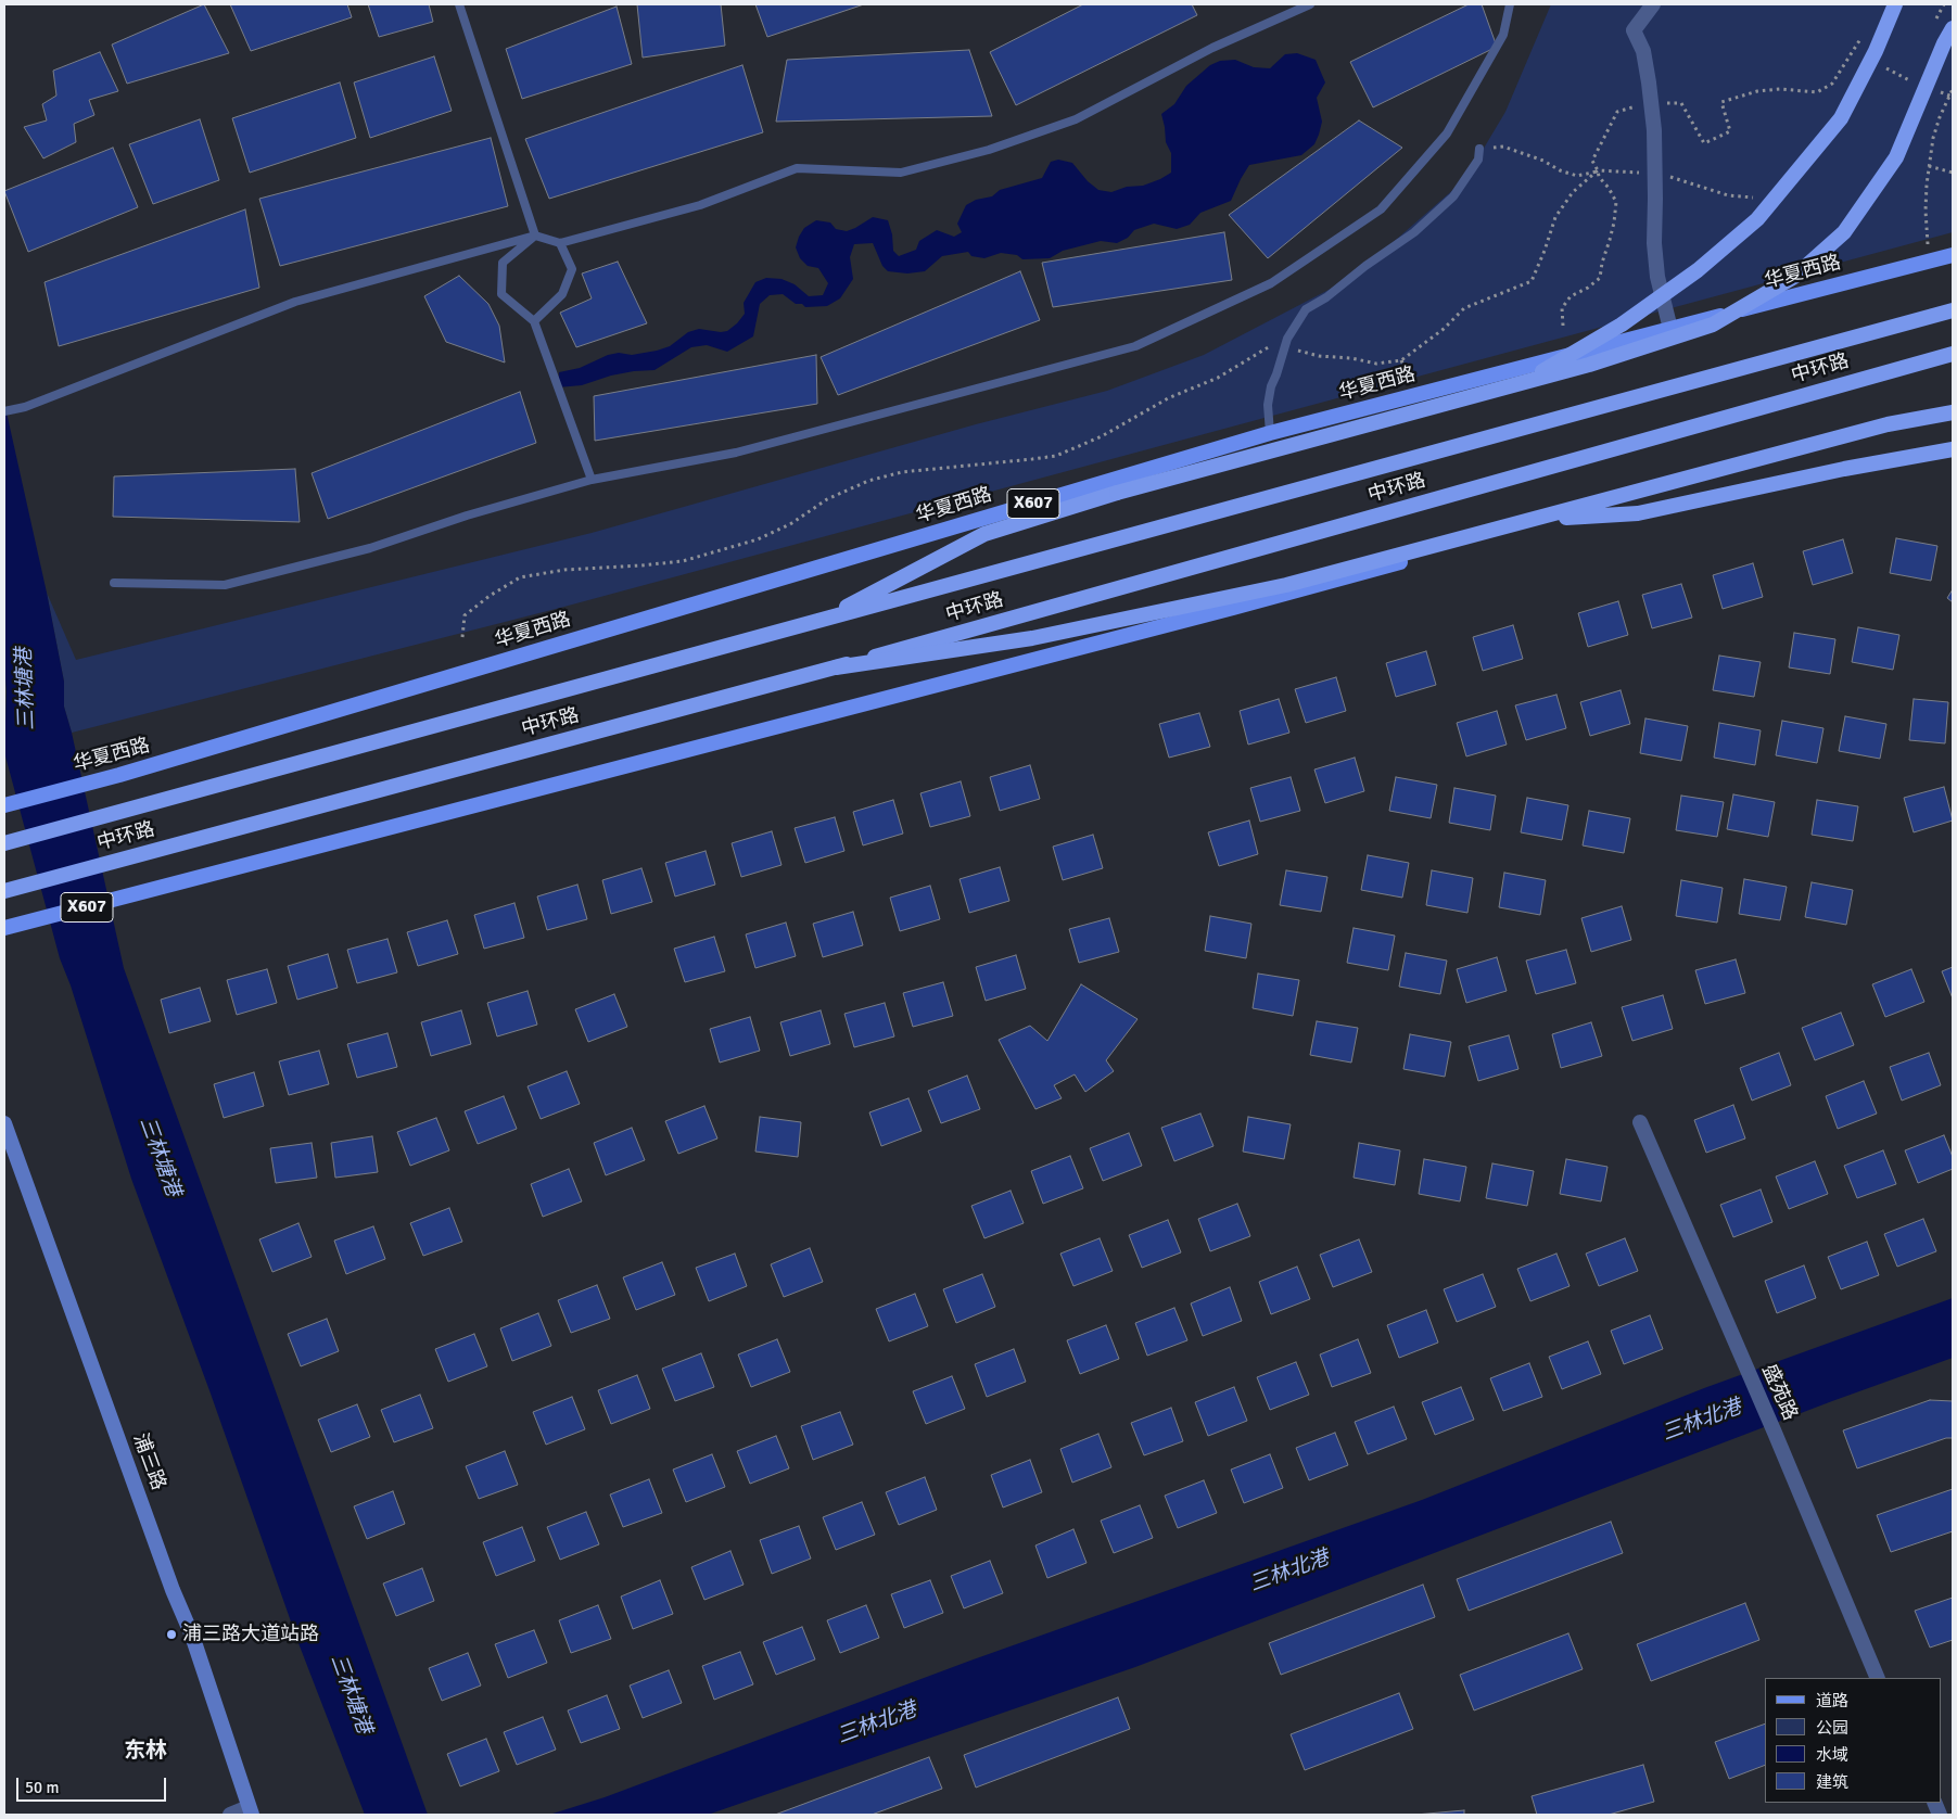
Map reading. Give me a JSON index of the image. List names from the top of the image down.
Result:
{
  "streets": {
    "highway": ["中环路"],
    "main road": ["华夏西路", "X607", "浦三路"],
    "street": ["盛苑路"]
  },
  "districts": ["东林"],
  "water": ["三林塘港", "三林北港"],
  "places": ["浦三路大道站路"],
  "legend": [
    "道路",
    "公园",
    "水域",
    "建筑"
  ],
  "scale_bar": "50 m"
}
